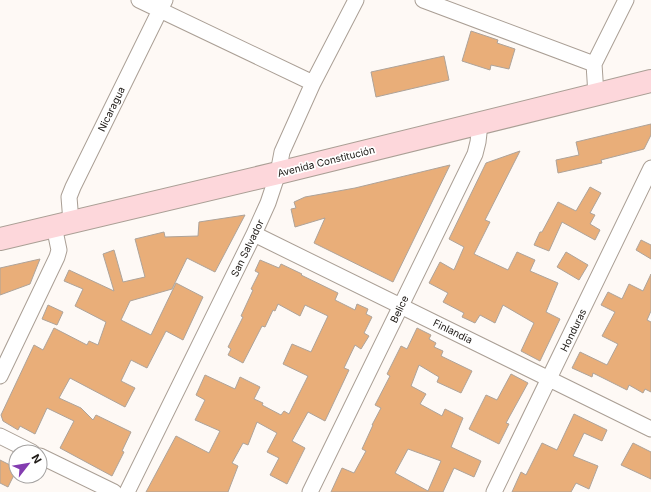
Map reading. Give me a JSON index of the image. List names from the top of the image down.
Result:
{
  "streets": {
    "main road": ["Avenida Constitución"],
    "street": [
      "Nicaragua",
      "San Salvador",
      "Belice",
      "Honduras",
      "Finlandia"
    ]
  },
  "crossings": [
    ["Nicaragua", "Avenida Constitución"],
    ["Avenida Constitución", "San Salvador"],
    ["Avenida Constitución", "Belice"],
    ["San Salvador", "Finlandia"],
    ["Belice", "Finlandia"],
    ["Honduras", "Finlandia"]
  ],
  "north": "top right"
}
